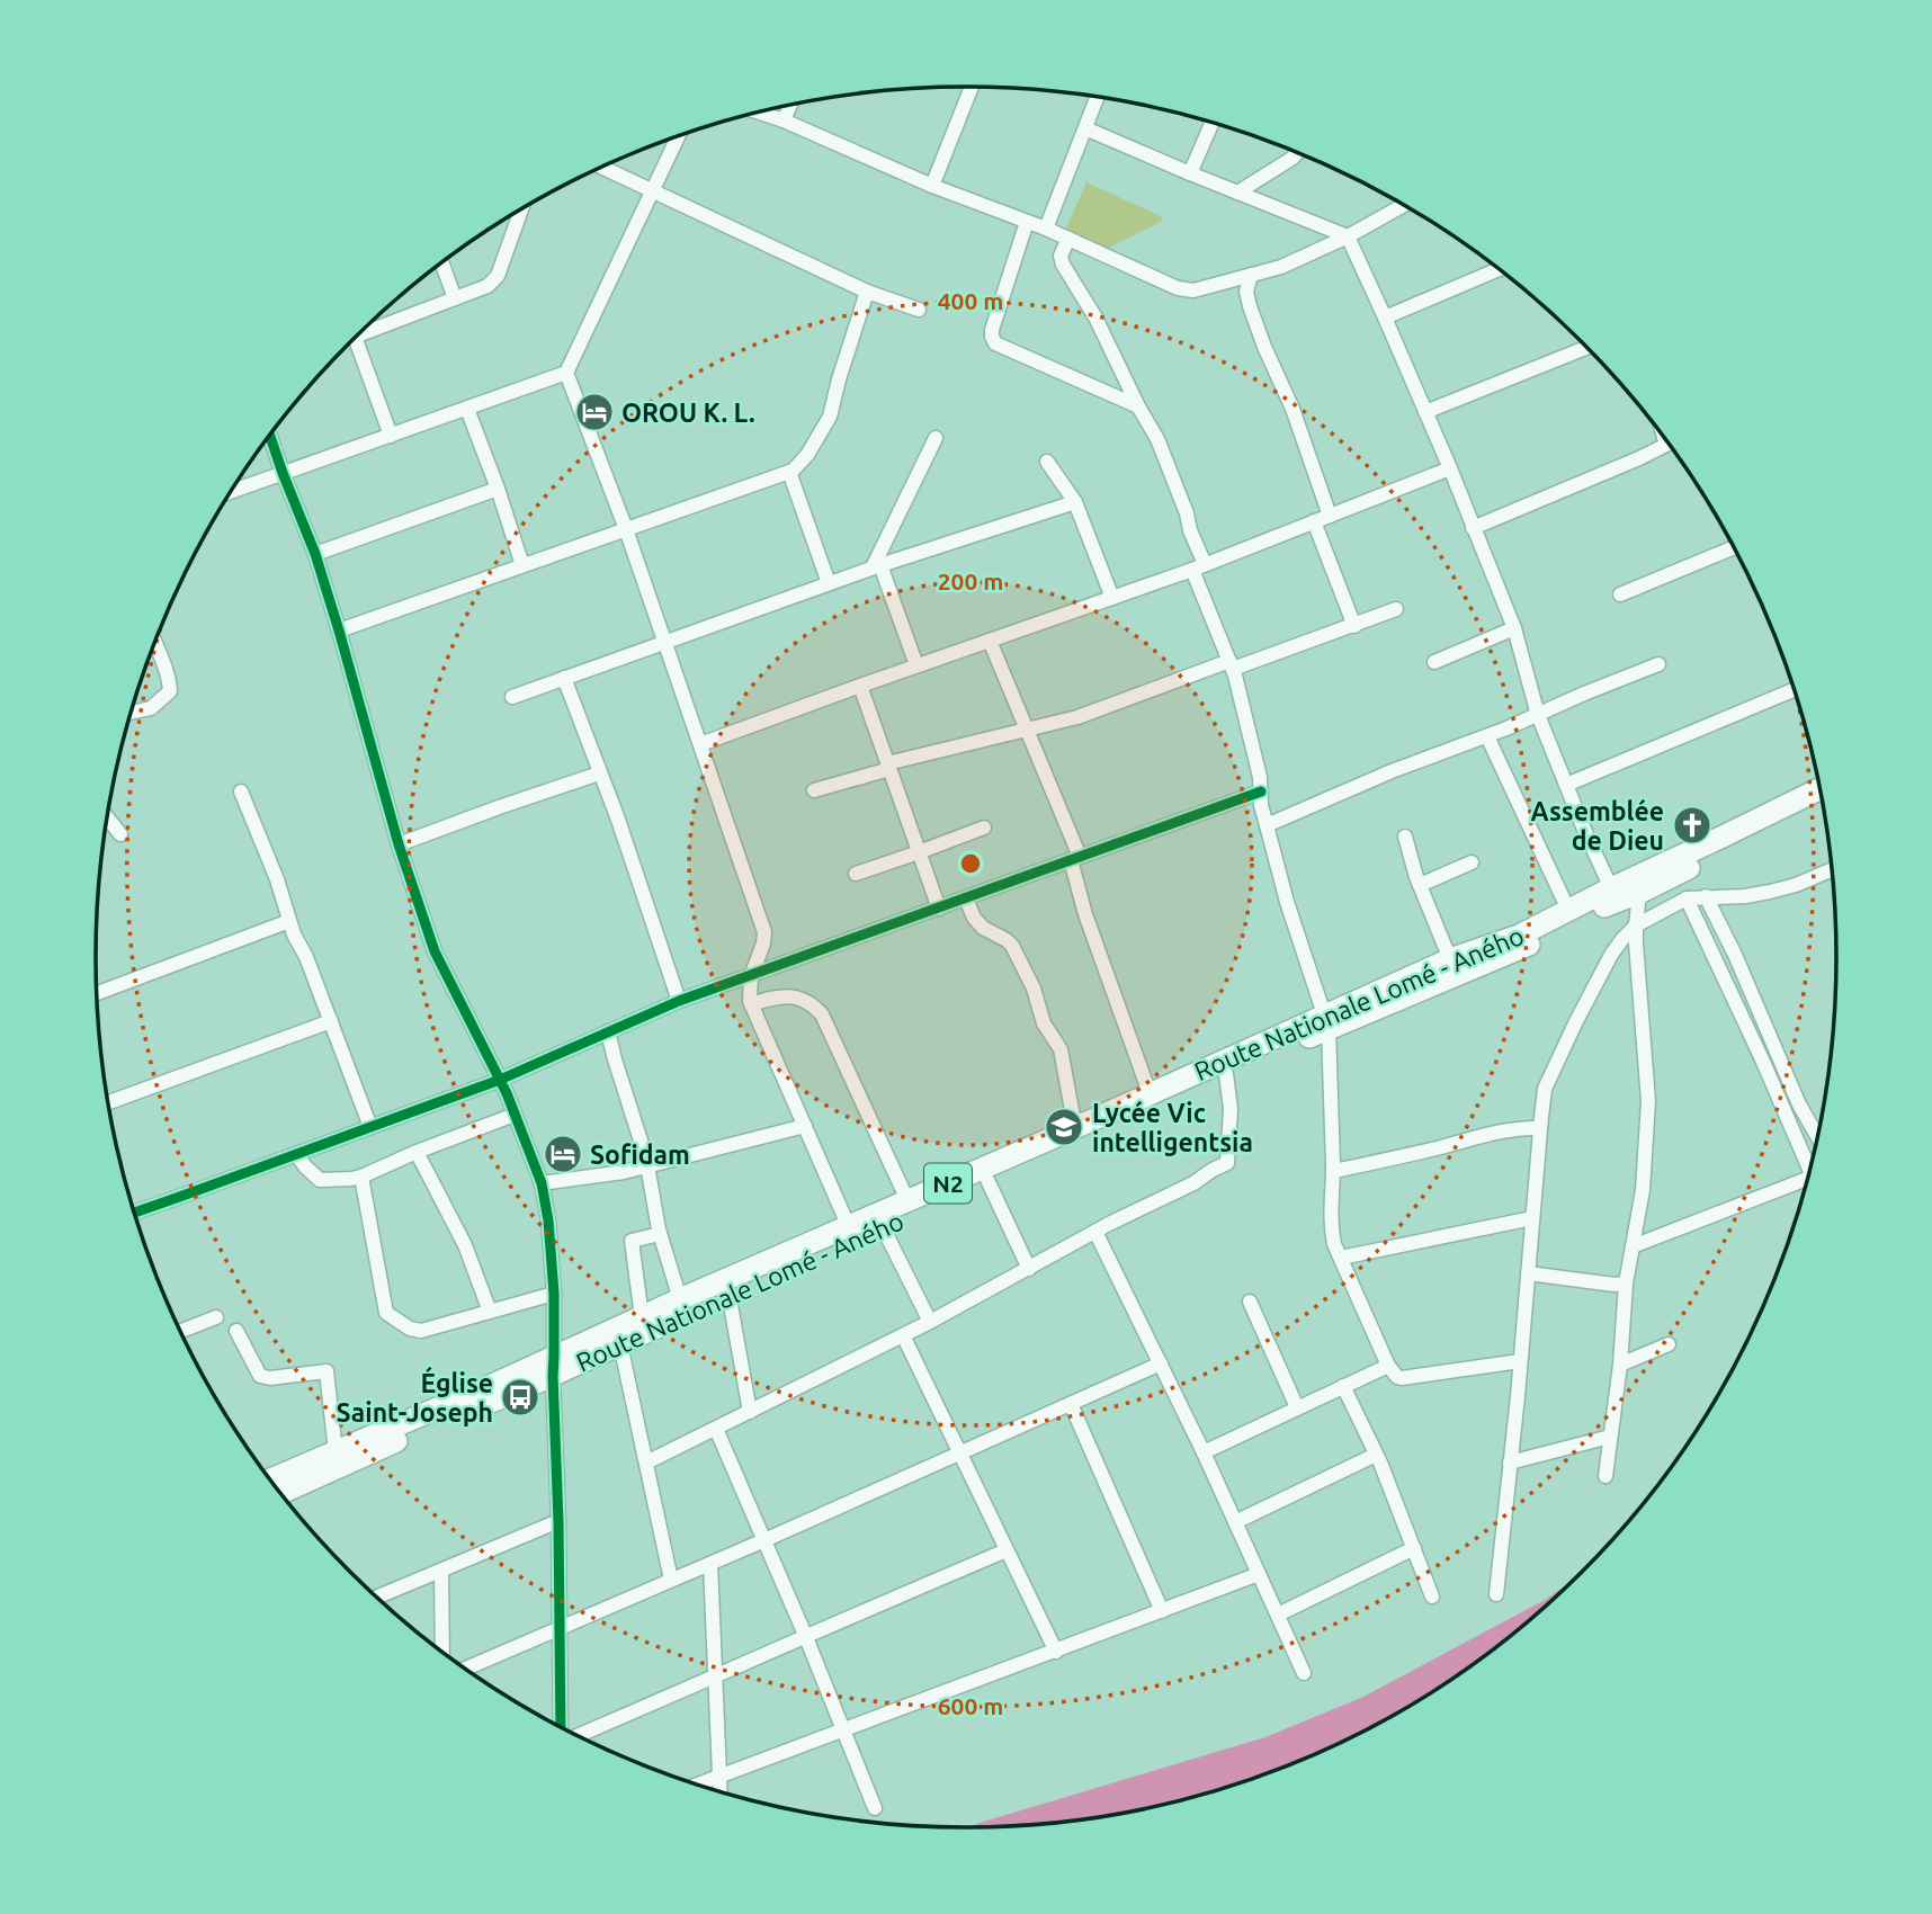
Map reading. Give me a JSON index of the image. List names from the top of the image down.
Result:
{
  "streets": {
    "highway": ["Route Nationale Lomé - Aného", "N2"]
  },
  "crossings": [
    ["Route Nationale Lomé - Aného", "N2"]
  ],
  "places": {
    "hotel": ["OROU K. L.", "Sofidam"],
    "church": ["Assemblée de Dieu"],
    "school or university": ["Lycée Vic intelligentsia"],
    "bus stop": ["Église Saint-Joseph"]
  },
  "rings": ["400 m", "200 m", "600 m"]
}
